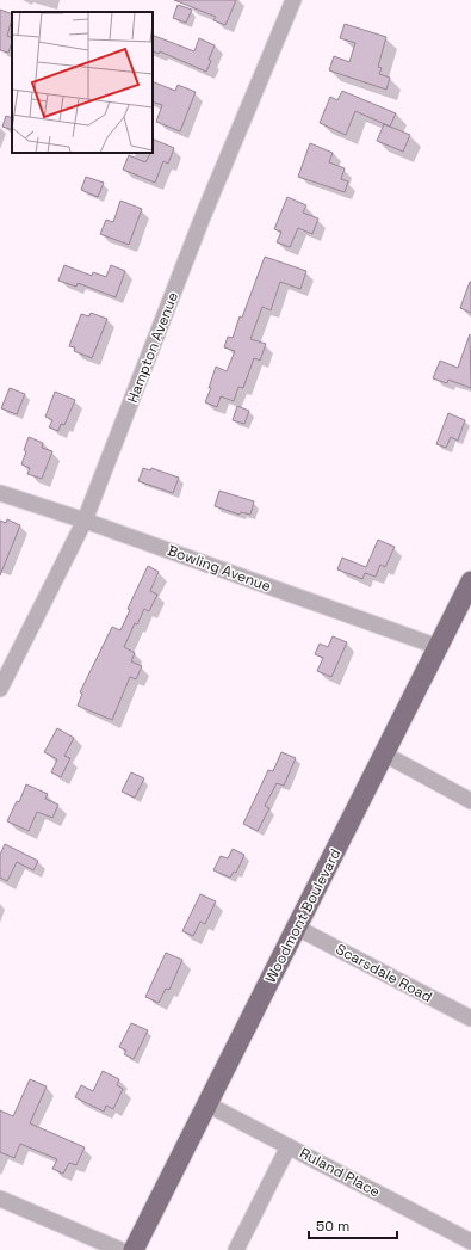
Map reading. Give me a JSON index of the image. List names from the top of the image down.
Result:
{
  "streets": {
    "main road": ["Woodmont Boulevard"],
    "street": [
      "Hampton Avenue",
      "Bowling Avenue",
      "Scarsdale Road",
      "Ruland Place"
    ]
  },
  "crossings": [
    ["Hampton Avenue", "Bowling Avenue"],
    ["Bowling Avenue", "Woodmont Boulevard"],
    ["Woodmont Boulevard", "Scarsdale Road"],
    ["Woodmont Boulevard", "Ruland Place"]
  ],
  "scale_bar": "50 m"
}
